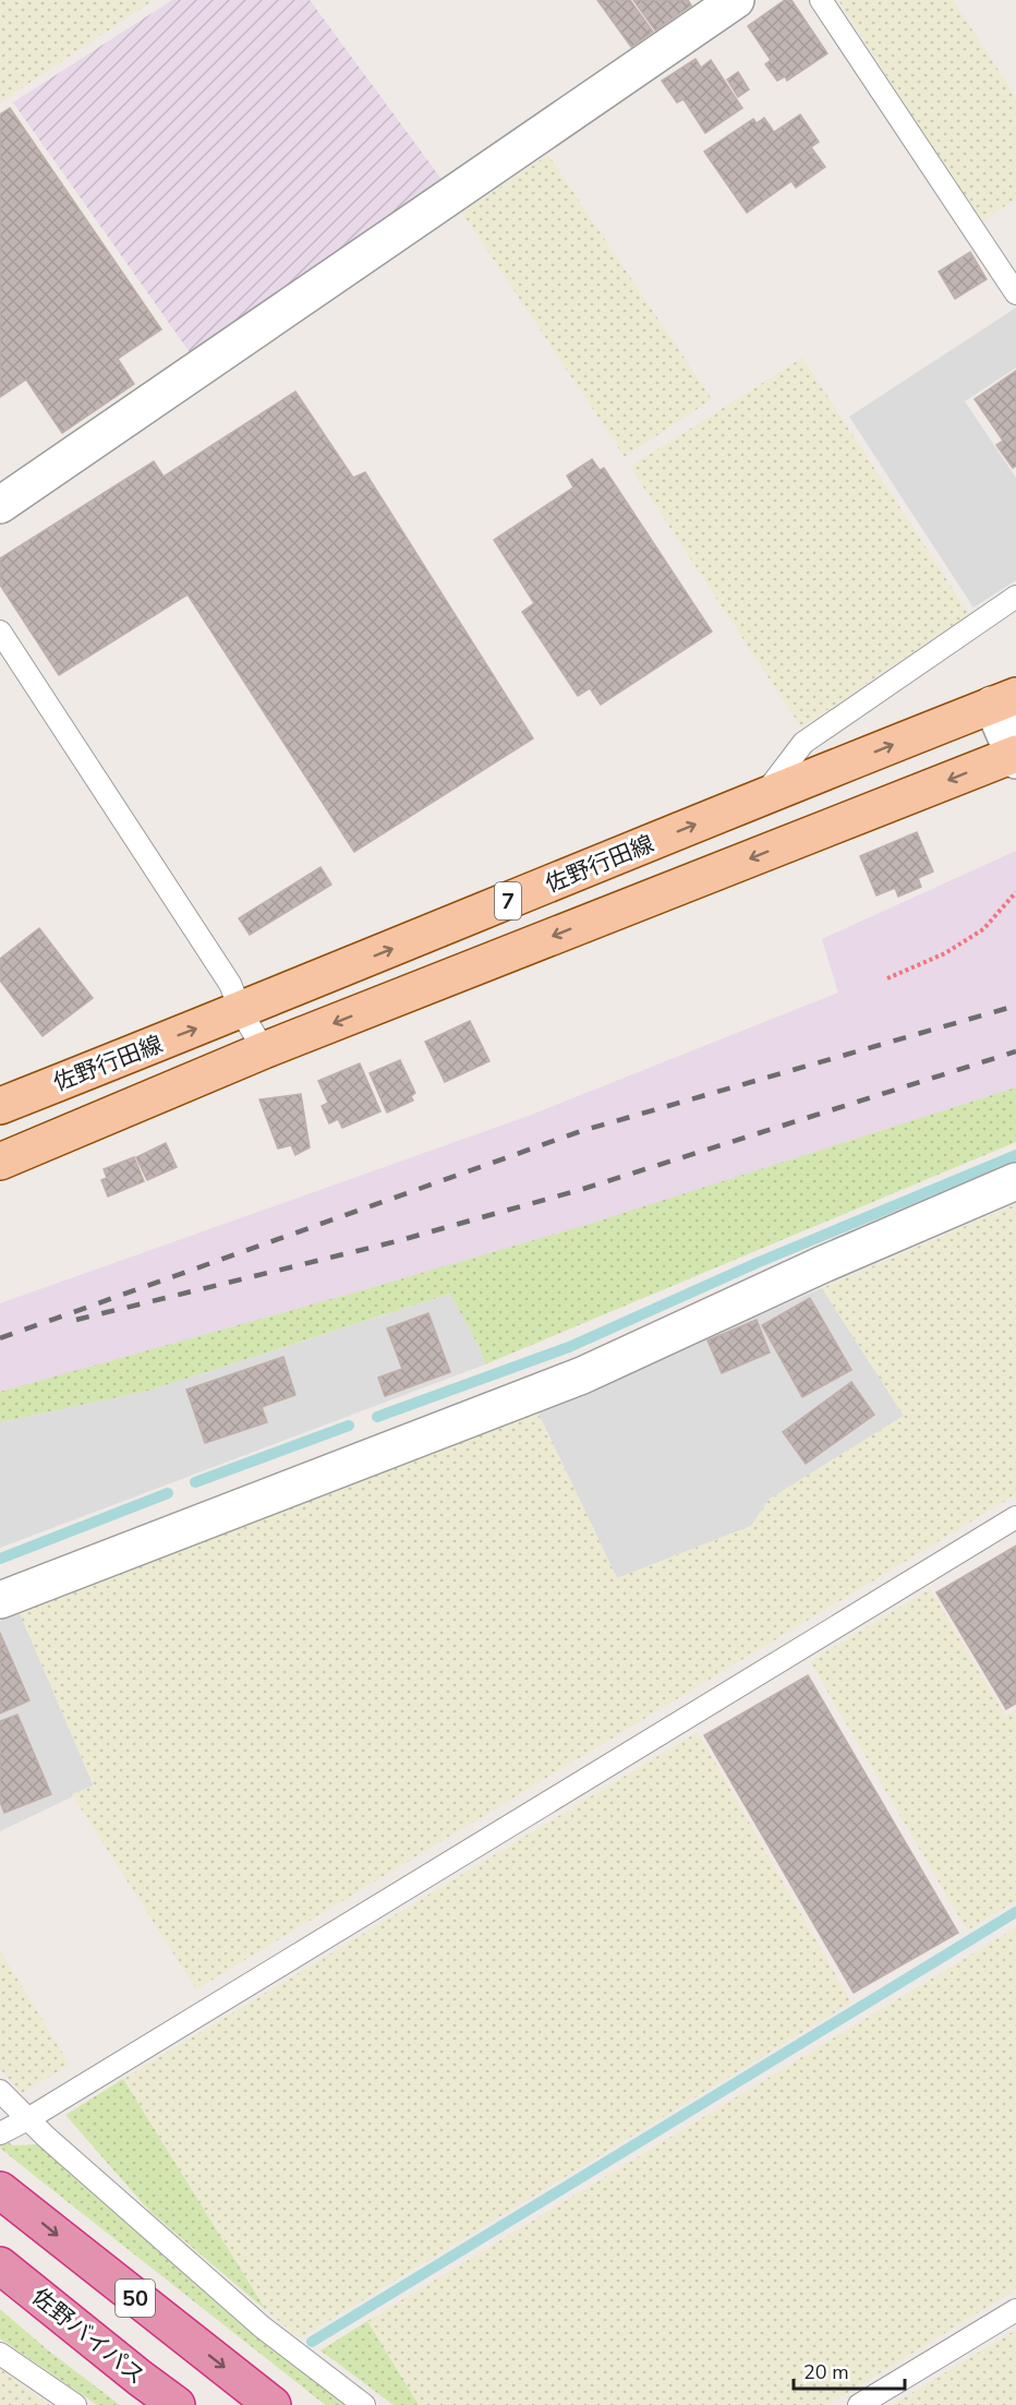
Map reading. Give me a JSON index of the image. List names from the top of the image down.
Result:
{
  "streets": {
    "highway": ["50", "佐野バイパス"],
    "main road": ["佐野行田線", "7"]
  },
  "scale_bar": "20 m"
}
